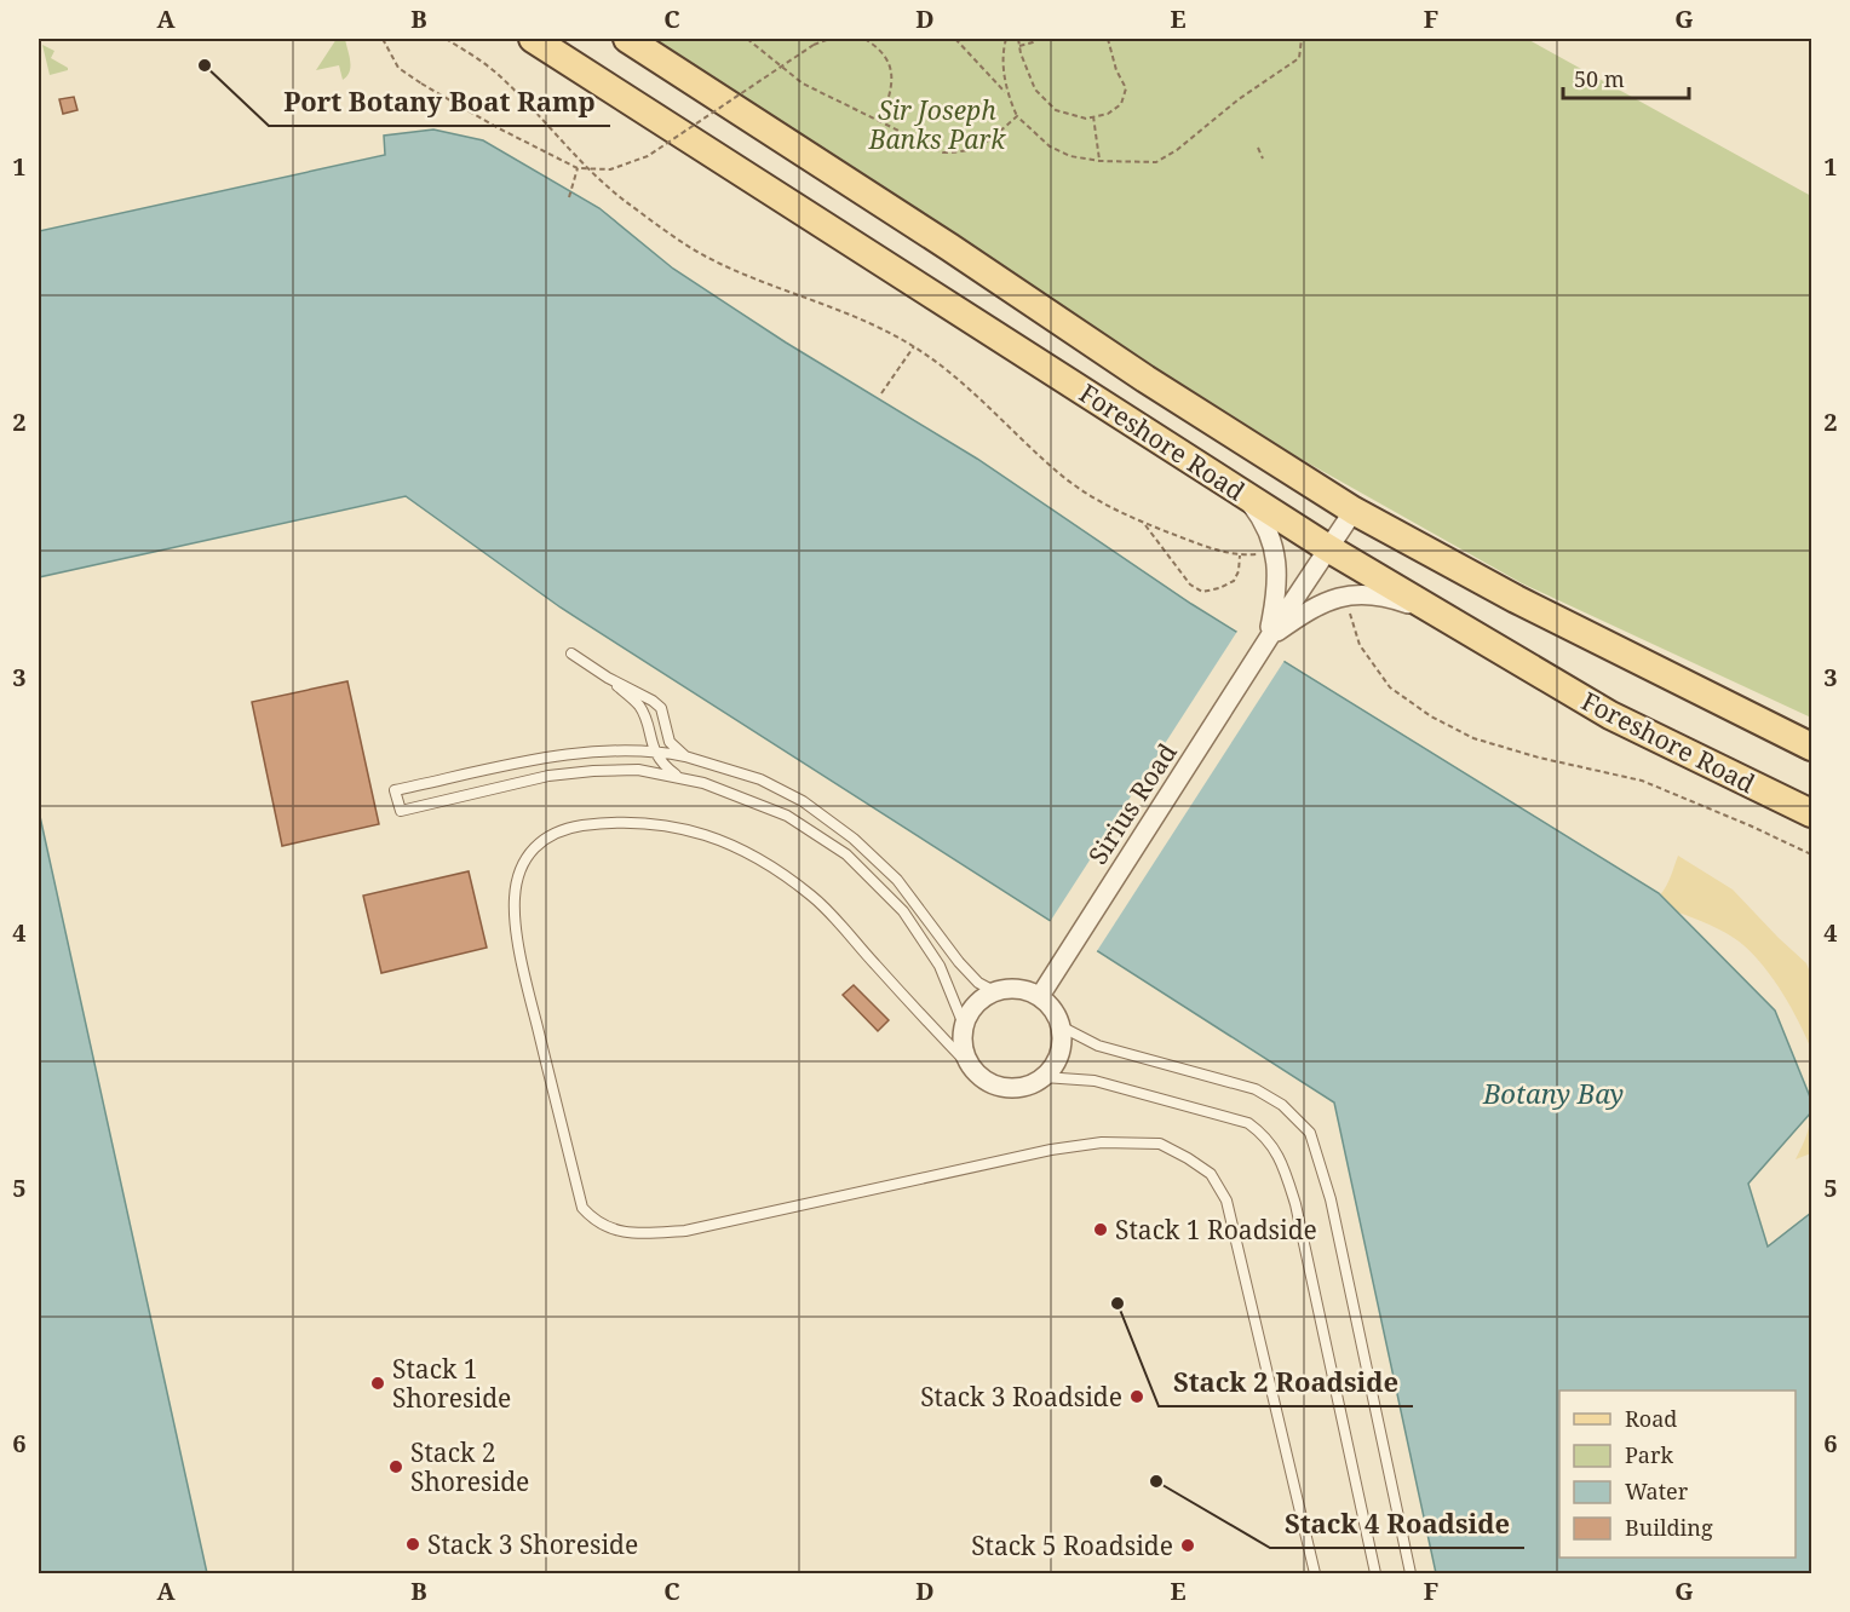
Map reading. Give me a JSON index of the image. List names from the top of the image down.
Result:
{
  "streets": {
    "main road": ["Foreshore Road"],
    "street": ["Sirius Road"]
  },
  "crossings": [
    ["Foreshore Road", "Sirius Road"]
  ],
  "water": ["Botany Bay"],
  "parks": ["Sir Joseph Banks Park"],
  "places": [
    "Port Botany Boat Ramp",
    "Stack 1 Roadside",
    "Stack 2 Roadside",
    "Stack 1 Shoreside",
    "Stack 3 Roadside",
    "Stack 2 Shoreside",
    "Stack 4 Roadside",
    "Stack 3 Shoreside",
    "Stack 5 Roadside"
  ],
  "legend": [
    "Road",
    "Park",
    "Water",
    "Building"
  ],
  "scale_bar": "50 m",
  "grid": {
    "columns": [
      "A",
      "B",
      "C",
      "D",
      "E",
      "F",
      "G"
    ],
    "rows": [
      "1",
      "2",
      "3",
      "4",
      "5",
      "6"
    ]
  }
}
